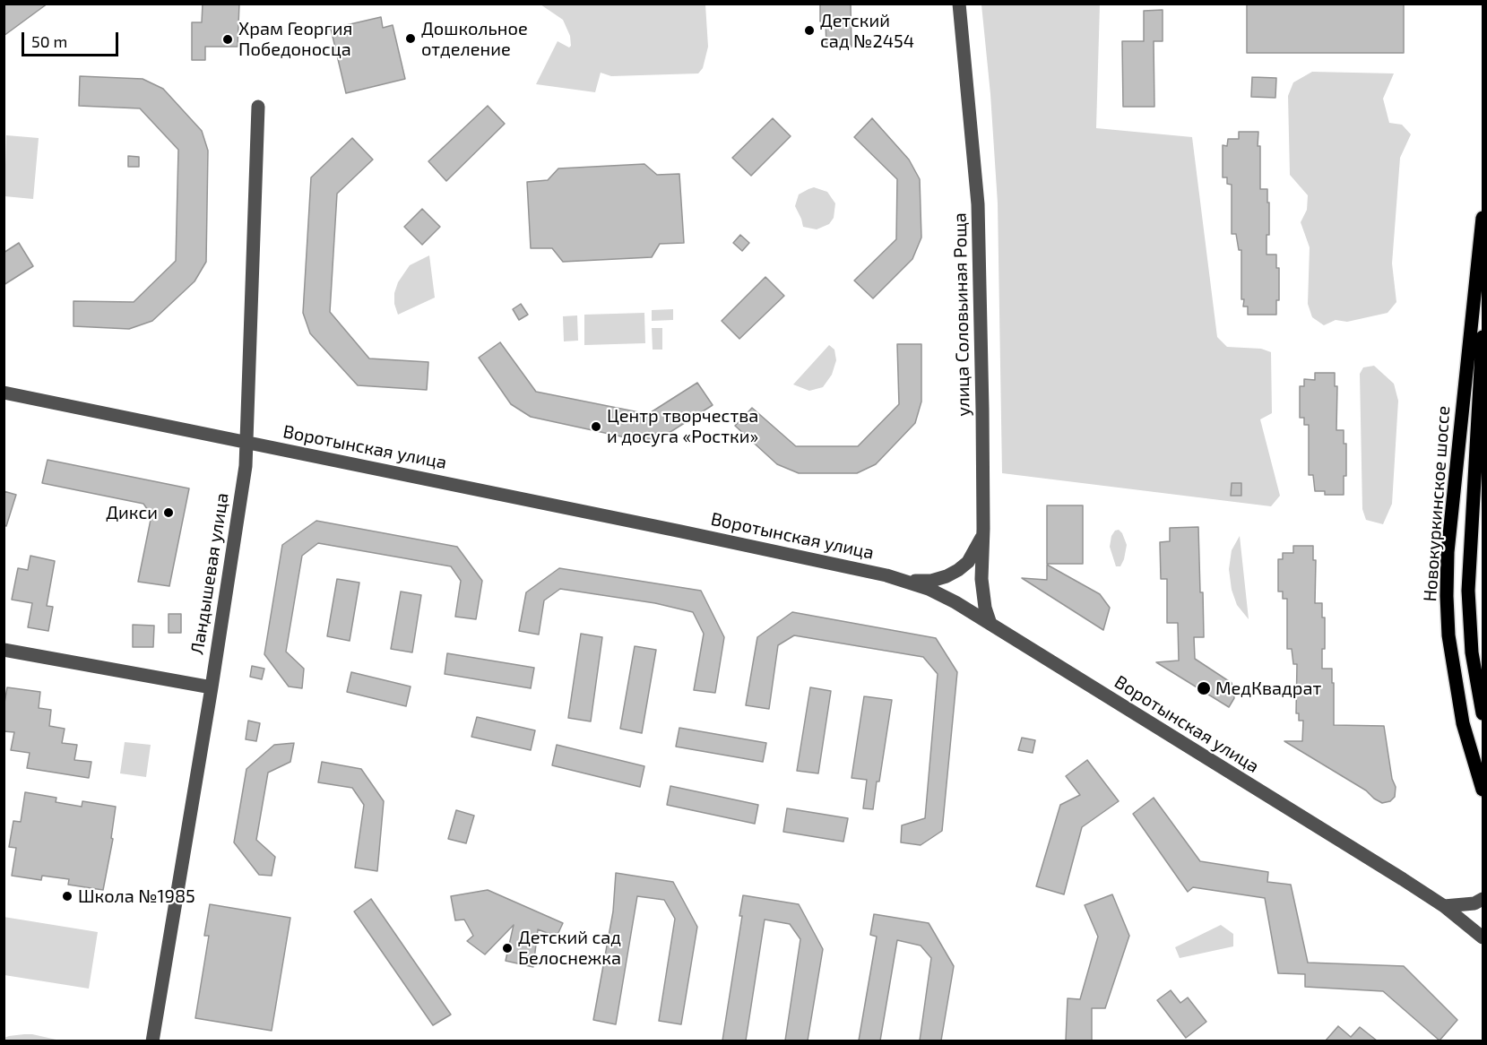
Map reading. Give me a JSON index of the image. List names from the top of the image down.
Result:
{
  "streets": {
    "main road": ["Новокуркинское шоссе"],
    "street": ["улица Соловьиная Роща", "Воротынская улица", "Ландышевая улица"]
  },
  "crossings": [
    ["улица Соловьиная Роща", "Воротынская улица"],
    ["Воротынская улица", "Ландышевая улица"]
  ],
  "places": [
    "Детский сад №2454",
    "Дошкольное отделение",
    "Храм Георгия Победоносца",
    "Центр творчества и досуга «Ростки»",
    "Дикси",
    "МедКвадрат",
    "Школа №1985",
    "Детский сад Белоснежка"
  ],
  "scale_bar": "50 m"
}
